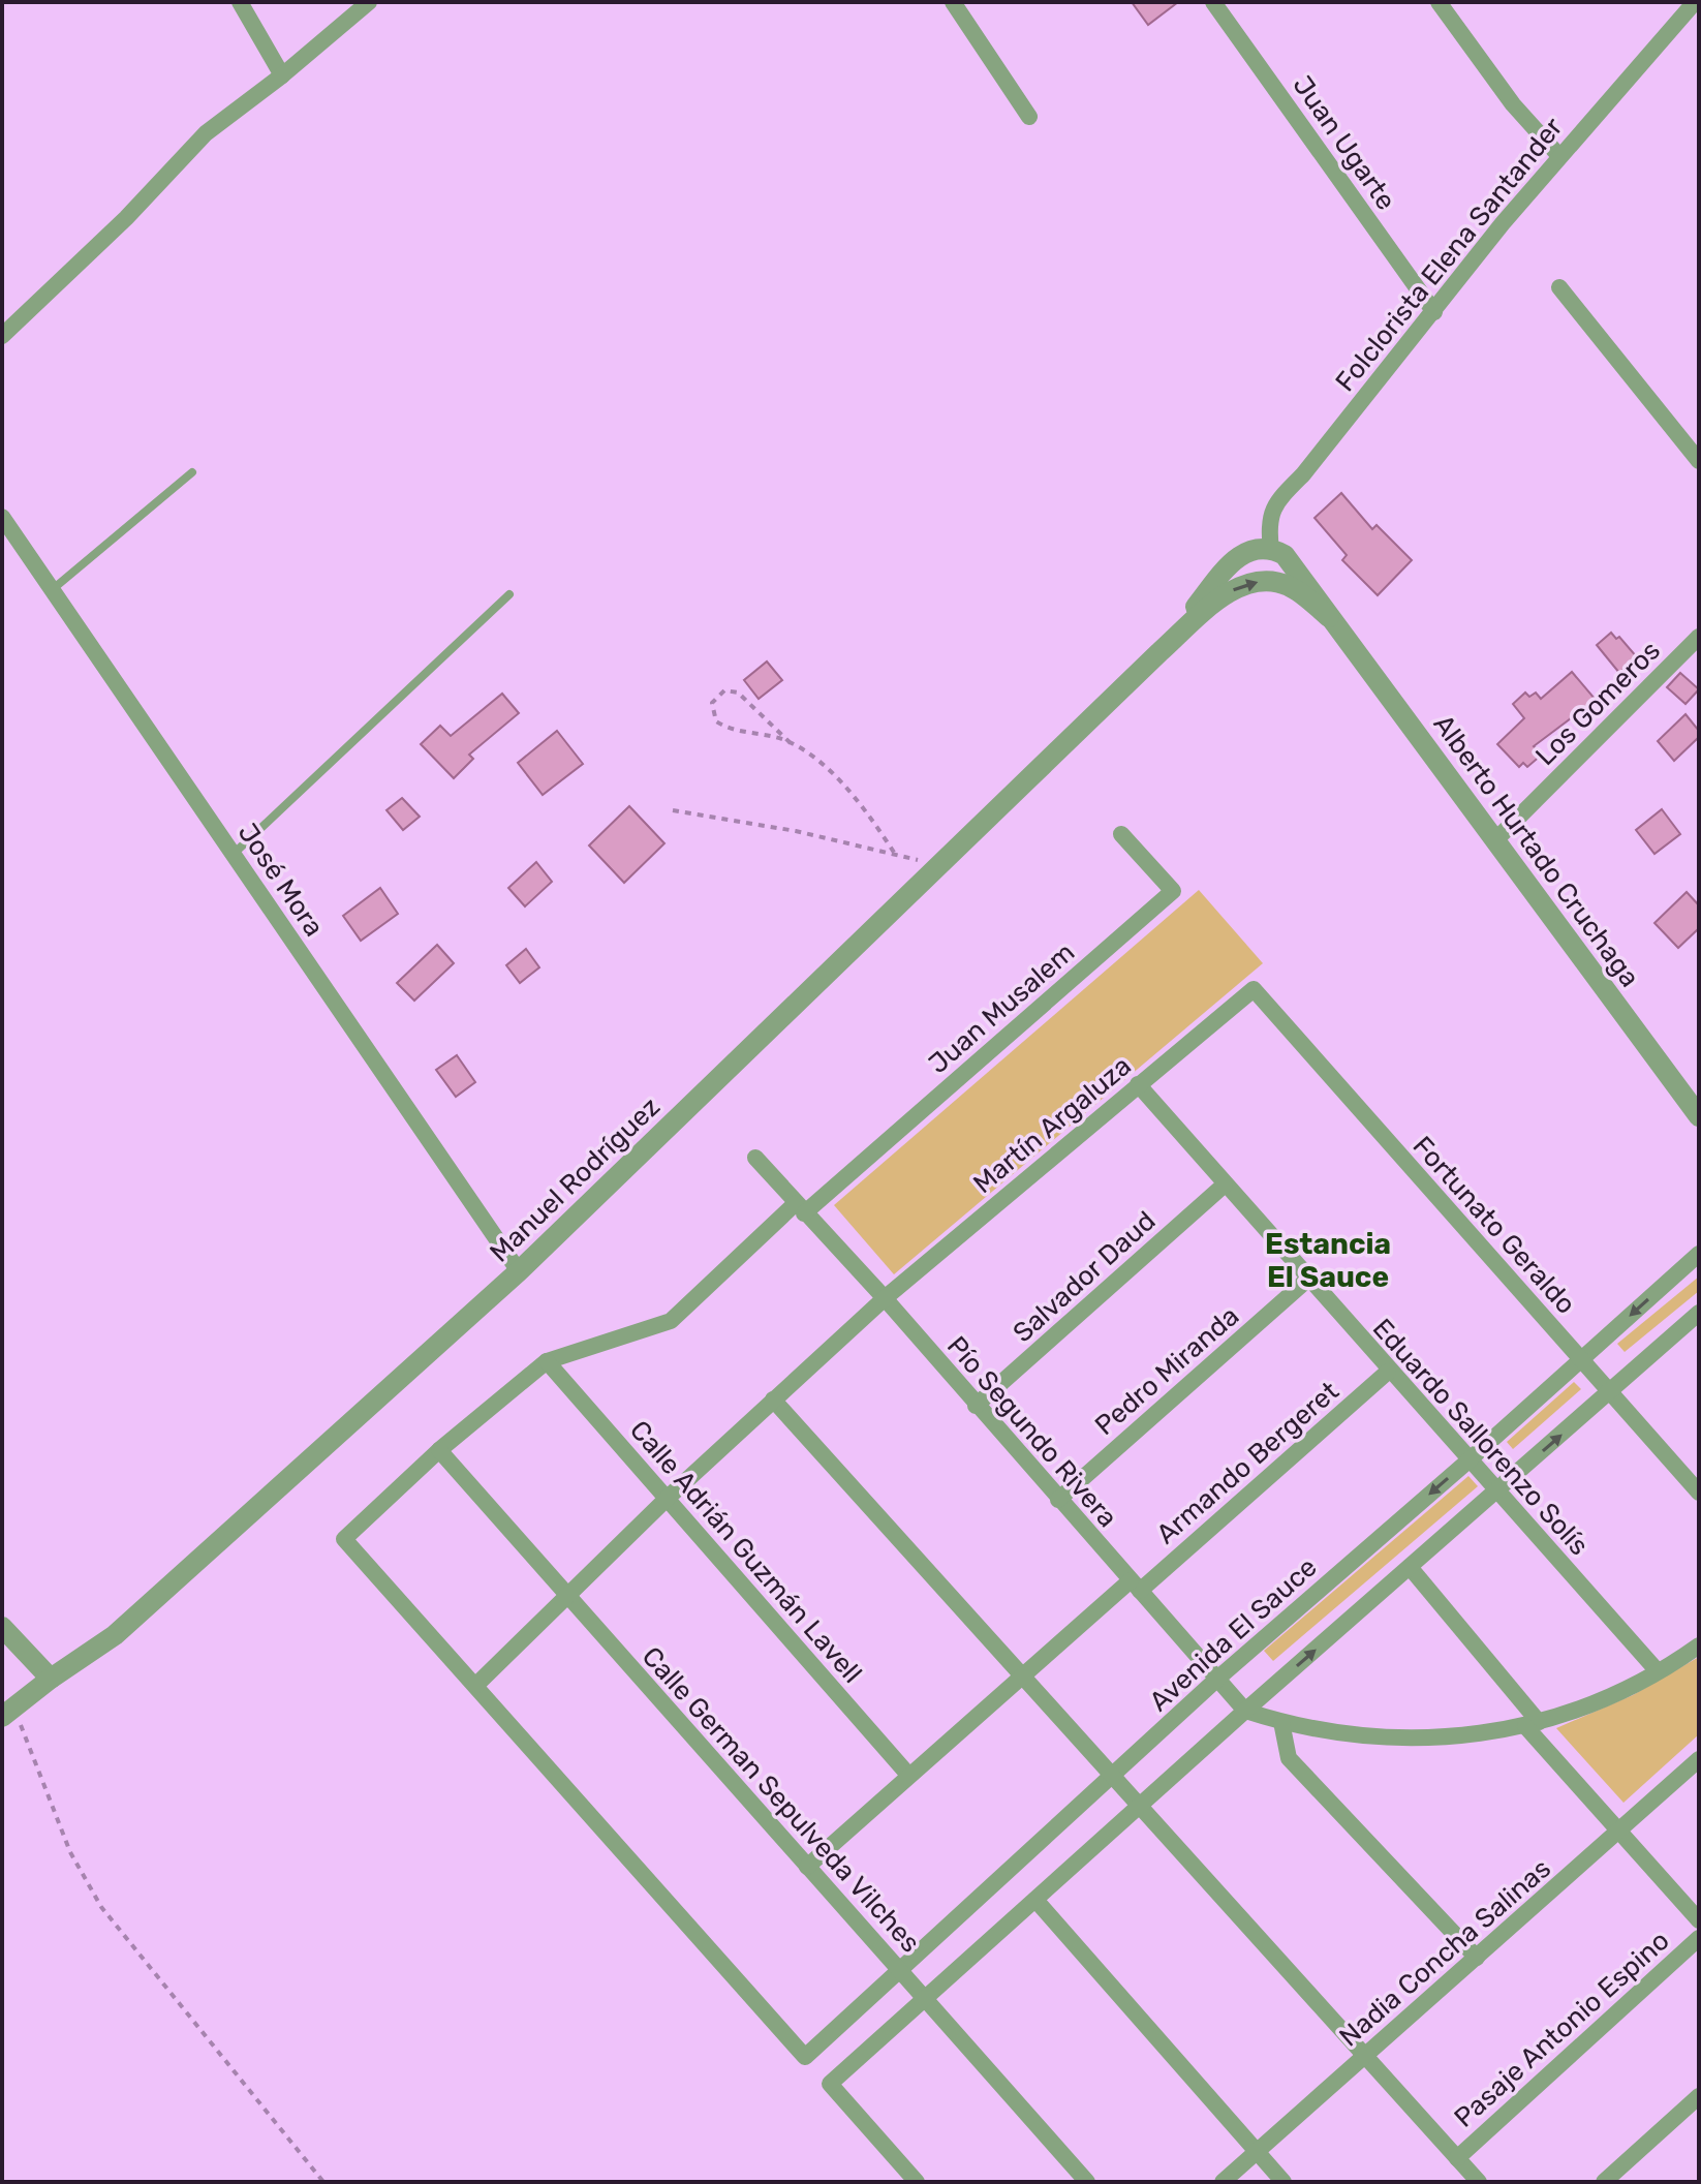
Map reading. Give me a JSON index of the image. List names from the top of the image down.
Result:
{
  "streets": {
    "street": [
      "Juan Ugarte",
      "Folclorista Elena Santander",
      "Los Gomeros",
      "Alberto Hurtado Cruchaga",
      "José Mora",
      "Juan Musalem",
      "Martín Argaluza",
      "Manuel Rodríguez",
      "Fortunato Geraldo",
      "Salvador Daud",
      "Pedro Miranda",
      "Pío Segundo Rivera",
      "Eduardo Sallorenzo Solís",
      "Armando Bergeret",
      "Calle Adrián Guzmán Lavell",
      "Avenida El Sauce",
      "Calle German Sepulveda Vilches",
      "Nadia Concha Salinas",
      "Pasaje Antonio Espino"
    ]
  },
  "crossings": [
    ["Juan Ugarte", "Folclorista Elena Santander"],
    ["Folclorista Elena Santander", "Manuel Rodríguez"],
    ["Los Gomeros", "Alberto Hurtado Cruchaga"],
    ["Alberto Hurtado Cruchaga", "Manuel Rodríguez"],
    ["José Mora", "Manuel Rodríguez"],
    ["Juan Musalem", "Pío Segundo Rivera"],
    ["Martín Argaluza", "Fortunato Geraldo"],
    ["Martín Argaluza", "Pío Segundo Rivera"],
    ["Martín Argaluza", "Eduardo Sallorenzo Solís"],
    ["Martín Argaluza", "Calle Adrián Guzmán Lavell"],
    ["Martín Argaluza", "Avenida El Sauce"],
    ["Martín Argaluza", "Calle German Sepulveda Vilches"],
    ["Fortunato Geraldo", "Avenida El Sauce"],
    ["Salvador Daud", "Pío Segundo Rivera"],
    ["Salvador Daud", "Eduardo Sallorenzo Solís"],
    ["Pedro Miranda", "Pío Segundo Rivera"],
    ["Pedro Miranda", "Eduardo Sallorenzo Solís"],
    ["Pío Segundo Rivera", "Eduardo Sallorenzo Solís"],
    ["Pío Segundo Rivera", "Armando Bergeret"],
    ["Pío Segundo Rivera", "Avenida El Sauce"],
    ["Eduardo Sallorenzo Solís", "Armando Bergeret"],
    ["Eduardo Sallorenzo Solís", "Avenida El Sauce"],
    ["Armando Bergeret", "Calle Adrián Guzmán Lavell"],
    ["Armando Bergeret", "Calle German Sepulveda Vilches"],
    ["Avenida El Sauce", "Calle German Sepulveda Vilches"]
  ],
  "districts": ["Estancia El Sauce"]
}
